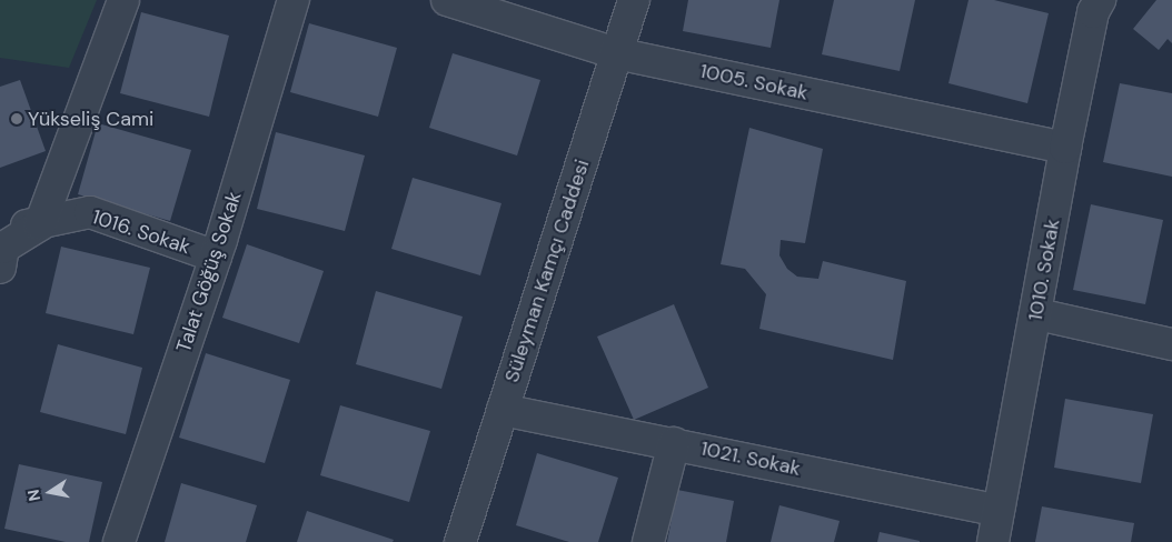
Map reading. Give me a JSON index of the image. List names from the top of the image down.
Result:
{
  "streets": {
    "street": [
      "1005. Sokak",
      "1016. Sokak",
      "1010. Sokak",
      "Süleyman Kamçı Caddesi",
      "Talat Göğüş Sokak",
      "1021. Sokak"
    ]
  },
  "crossings": [
    ["1005. Sokak", "1010. Sokak"],
    ["1005. Sokak", "Süleyman Kamçı Caddesi"],
    ["1016. Sokak", "Talat Göğüş Sokak"],
    ["1010. Sokak", "1021. Sokak"],
    ["Süleyman Kamçı Caddesi", "1021. Sokak"]
  ],
  "places": ["Yükseliş Cami"],
  "north": "left"
}
